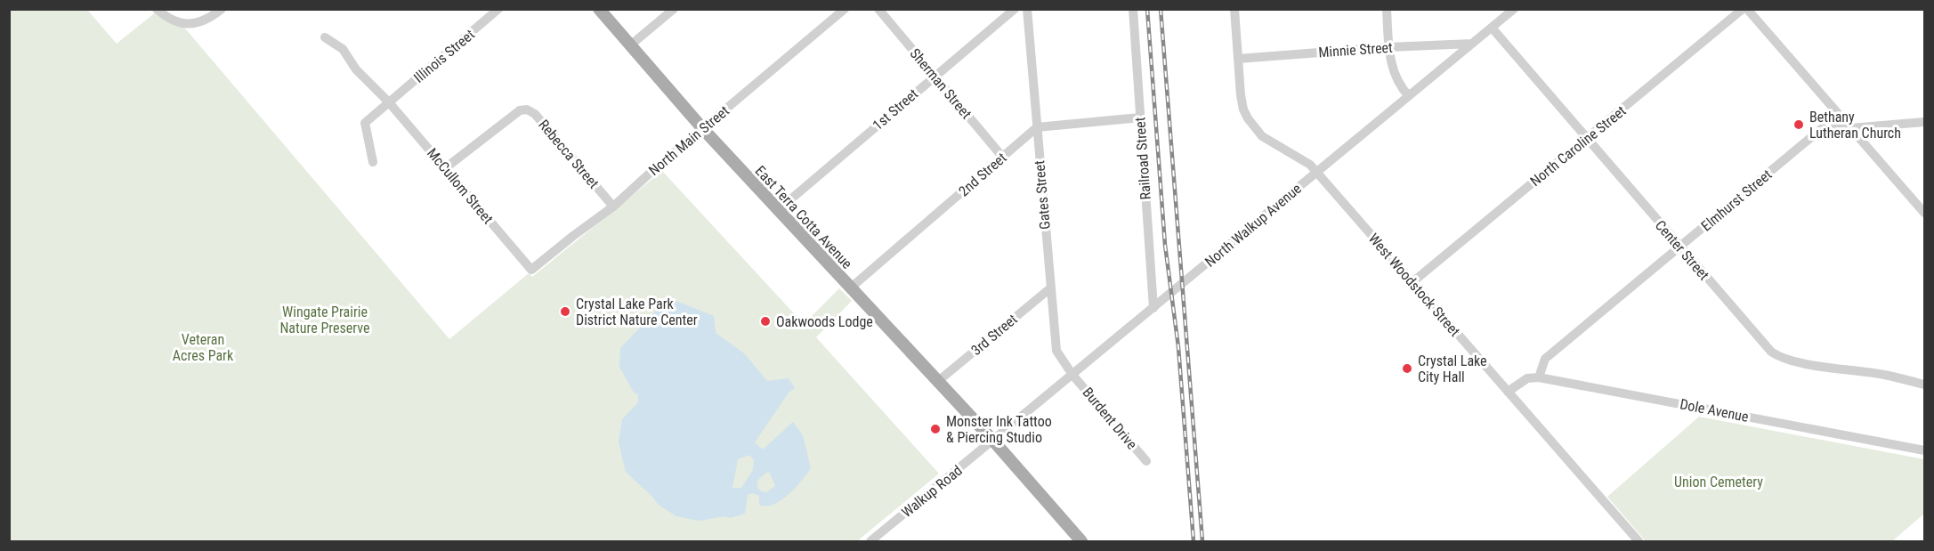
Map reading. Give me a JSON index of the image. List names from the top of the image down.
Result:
{
  "streets": {
    "main road": ["East Terra Cotta Avenue"],
    "street": [
      "Minnie Street",
      "Illinois Street",
      "Sherman Street",
      "1st Street",
      "North Main Street",
      "North Caroline Street",
      "Rebecca Street",
      "Railroad Street",
      "2nd Street",
      "McCullom Street",
      "Gates Street",
      "Elmhurst Street",
      "North Walkup Avenue",
      "Center Street",
      "West Woodstock Street",
      "3rd Street",
      "Dole Avenue",
      "Burdent Drive",
      "Walkup Road"
    ]
  },
  "crossings": [
    ["Minnie Street", "North Walkup Avenue"],
    ["Minnie Street", "West Woodstock Street"],
    ["Illinois Street", "McCullom Street"],
    ["Sherman Street", "1st Street"],
    ["Sherman Street", "2nd Street"],
    ["1st Street", "East Terra Cotta Avenue"],
    ["North Main Street", "Rebecca Street"],
    ["North Main Street", "McCullom Street"],
    ["North Main Street", "East Terra Cotta Avenue"],
    ["North Caroline Street", "Center Street"],
    ["North Caroline Street", "West Woodstock Street"],
    ["Rebecca Street", "McCullom Street"],
    ["Railroad Street", "North Walkup Avenue"],
    ["2nd Street", "Gates Street"],
    ["2nd Street", "East Terra Cotta Avenue"],
    ["Gates Street", "North Walkup Avenue"],
    ["Gates Street", "3rd Street"],
    ["Gates Street", "Burdent Drive"],
    ["Elmhurst Street", "Center Street"],
    ["Elmhurst Street", "Dole Avenue"],
    ["East Terra Cotta Avenue", "North Walkup Avenue"],
    ["East Terra Cotta Avenue", "3rd Street"],
    ["East Terra Cotta Avenue", "Walkup Road"],
    ["North Walkup Avenue", "Center Street"],
    ["North Walkup Avenue", "West Woodstock Street"],
    ["North Walkup Avenue", "Burdent Drive"],
    ["North Walkup Avenue", "Walkup Road"]
  ],
  "parks": ["Wingate Prairie Nature Preserve", "Veteran Acres Park", "Union Cemetery"],
  "places": [
    "Bethany Lutheran Church",
    "Crystal Lake Park District Nature Center",
    "Oakwoods Lodge",
    "Crystal Lake City Hall",
    "Monster Ink Tattoo & Piercing Studio"
  ]
}
